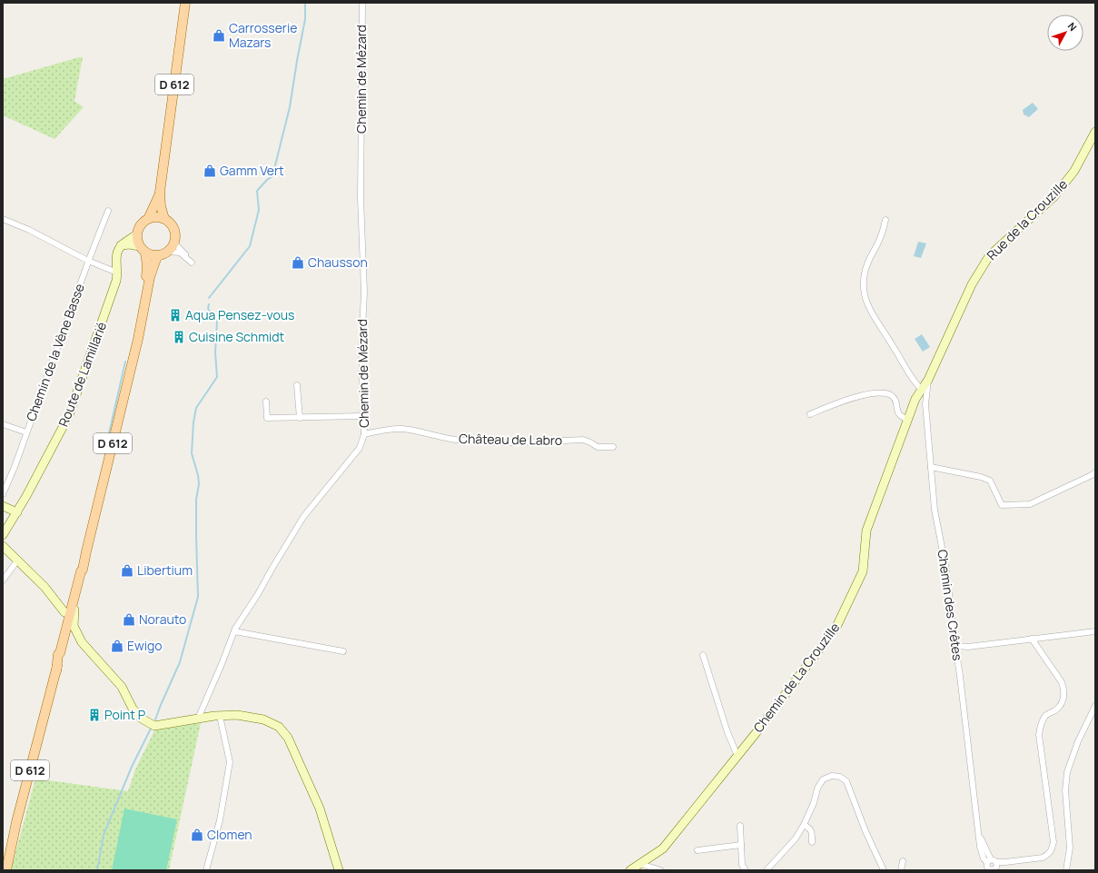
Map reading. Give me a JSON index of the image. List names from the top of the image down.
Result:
{
  "streets": {
    "main road": ["D 612"],
    "street": [
      "Chemin de Mézard",
      "Rue de la Crouzille",
      "Chemin de la Vène Basse",
      "Route de Lamillarié",
      "Château de Labro",
      "Chemin des Crêtes",
      "Chemin de La Crouzille"
    ]
  },
  "crossings": [
    ["Chemin de Mézard", "Château de Labro"],
    ["Rue de la Crouzille", "Chemin des Crêtes"],
    ["Rue de la Crouzille", "Chemin de La Crouzille"]
  ],
  "places": {
    "shop": [
      "Carrosserie Mazars",
      "Gamm Vert",
      "Chausson",
      "Libertium",
      "Norauto",
      "Ewigo",
      "Clomen"
    ],
    "building": ["Aqua Pensez-vous", "Cuisine Schmidt", "Point P"]
  },
  "north": "top right"
}
